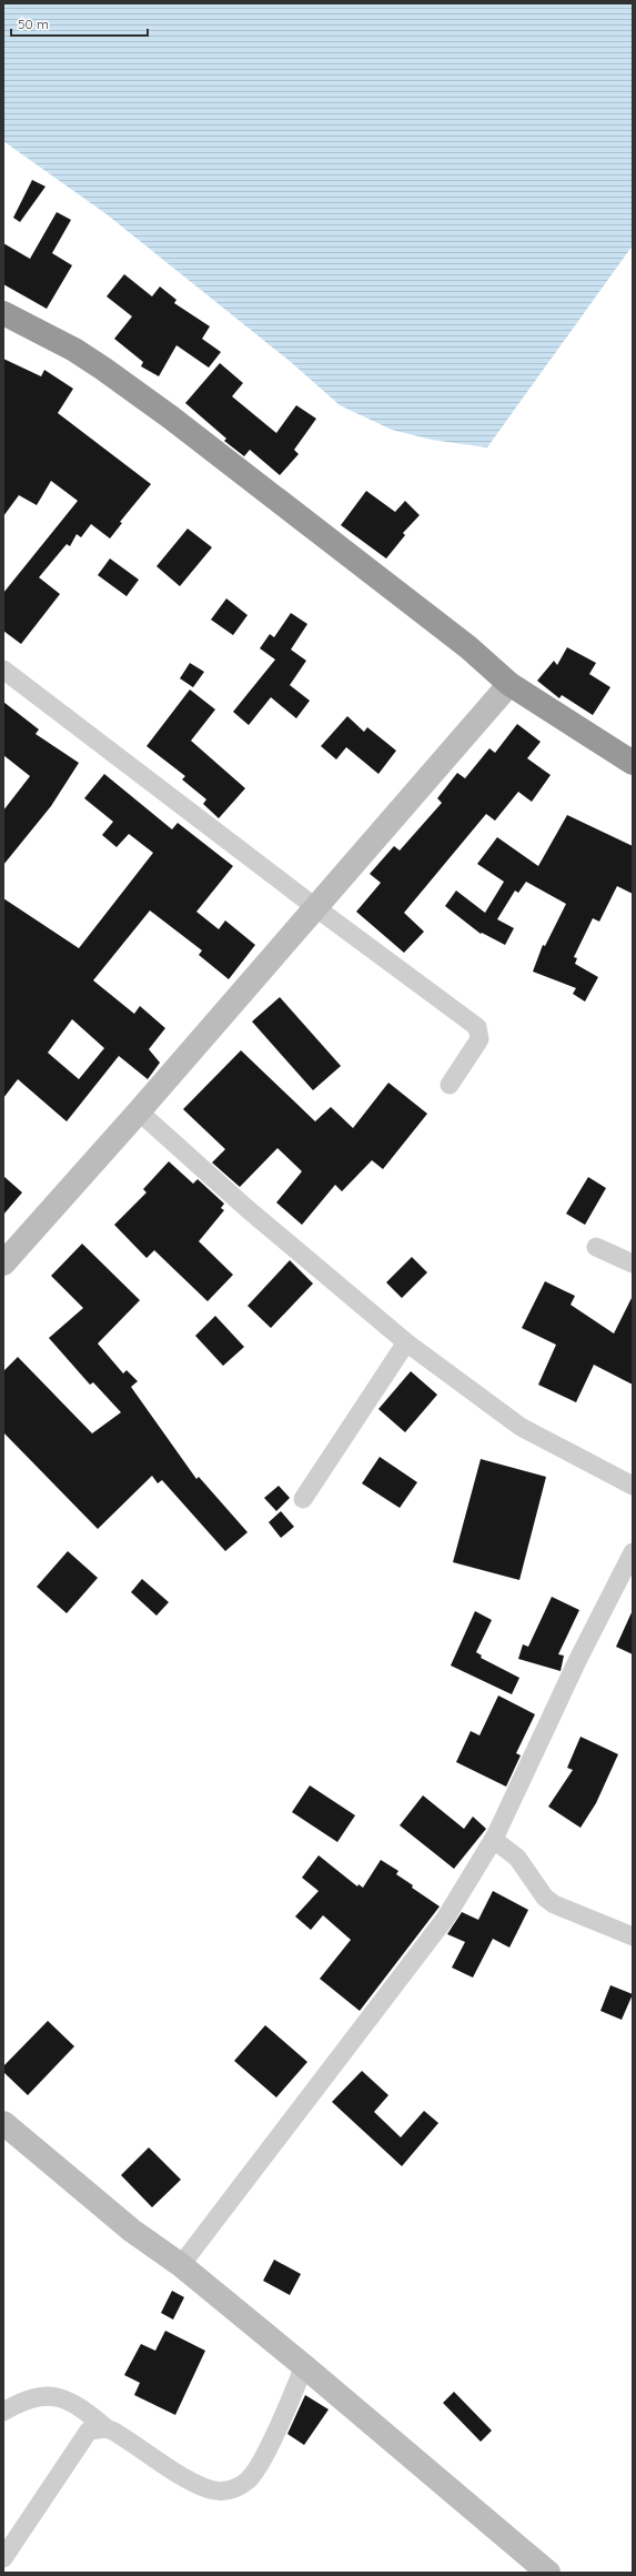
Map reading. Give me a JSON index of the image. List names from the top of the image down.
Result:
{
  "scale_bar": "50 m"
}
